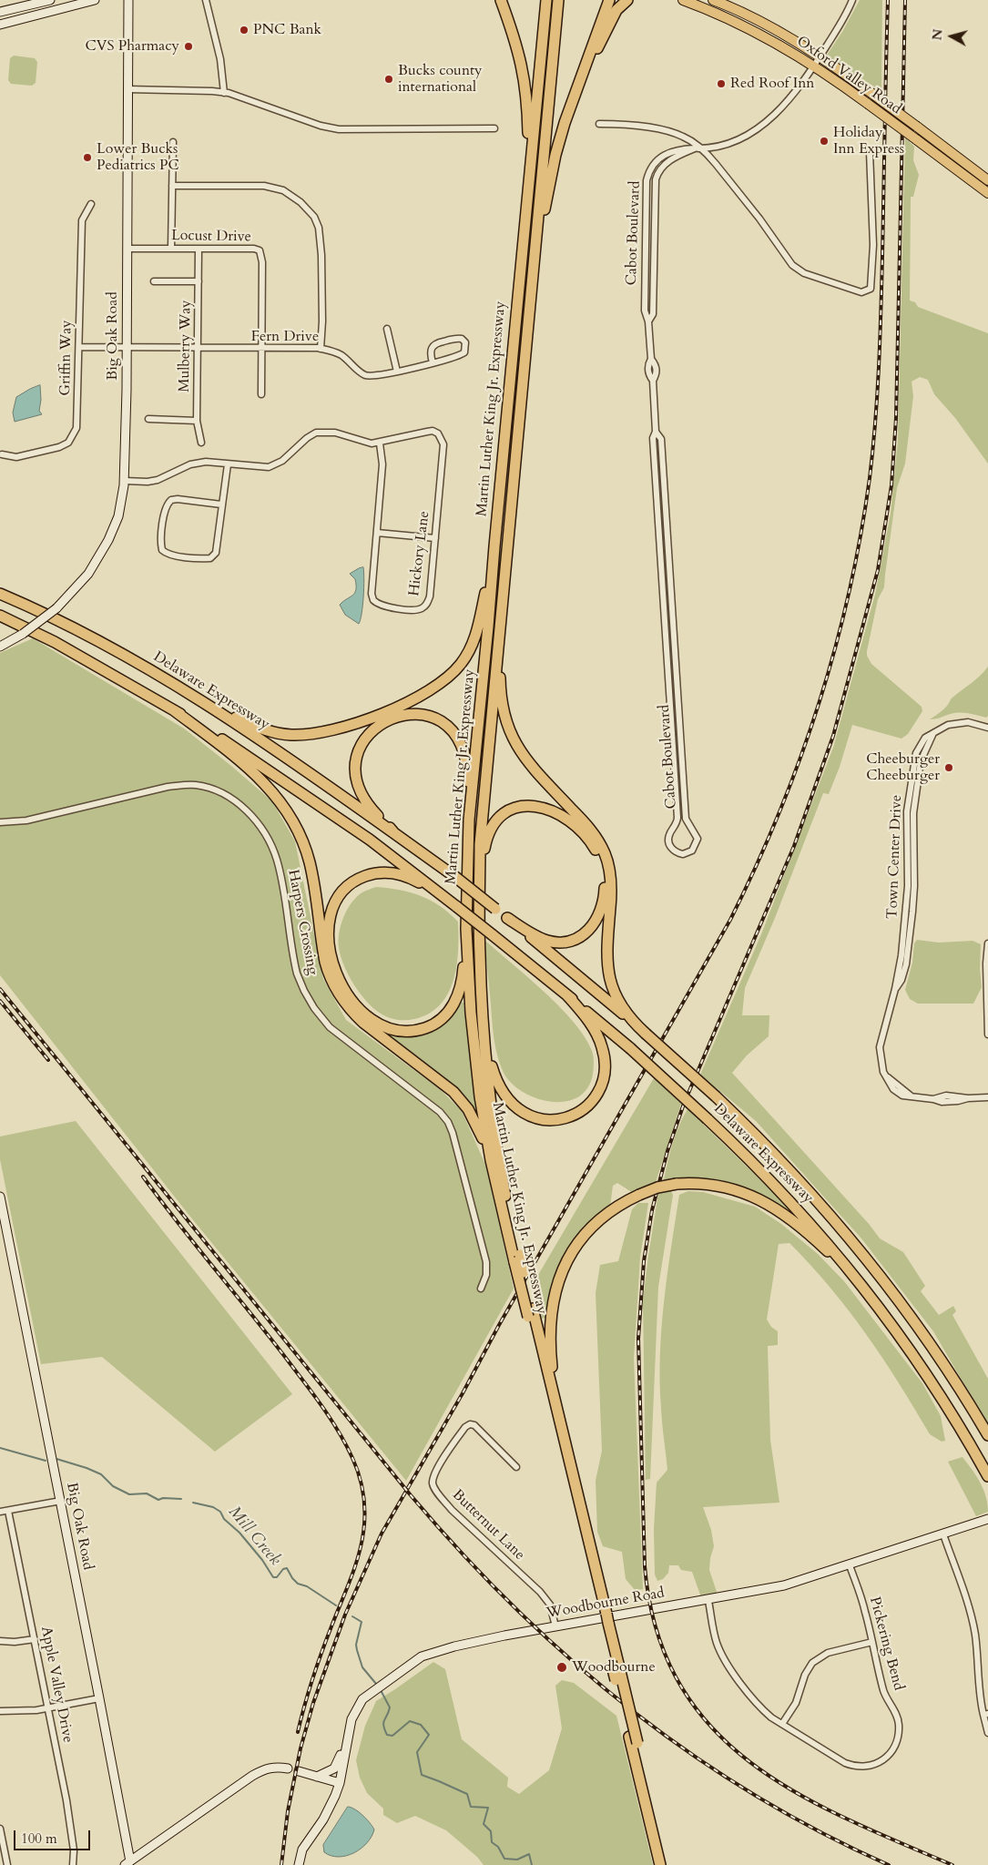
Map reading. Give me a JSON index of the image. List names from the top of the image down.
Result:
{
  "streets": {
    "highway": ["Martin Luther King Jr. Expressway", "Delaware Expressway"],
    "main road": ["Oxford Valley Road"],
    "street": [
      "Cabot Boulevard",
      "Locust Drive",
      "Big Oak Road",
      "Fern Drive",
      "Mulberry Way",
      "Griffin Way",
      "Hickory Lane",
      "Town Center Drive",
      "Harpers Crossing",
      "Butternut Lane",
      "Woodbourne Road",
      "Pickering Bend",
      "Apple Valley Drive"
    ]
  },
  "crossings": [
    ["Oxford Valley Road", "Cabot Boulevard"],
    ["Locust Drive", "Big Oak Road"],
    ["Locust Drive", "Fern Drive"],
    ["Locust Drive", "Mulberry Way"],
    ["Big Oak Road", "Fern Drive"],
    ["Big Oak Road", "Hickory Lane"],
    ["Fern Drive", "Mulberry Way"],
    ["Fern Drive", "Griffin Way"],
    ["Butternut Lane", "Woodbourne Road"],
    ["Woodbourne Road", "Pickering Bend"]
  ],
  "water": ["Mill Creek"],
  "places": [
    "PNC Bank",
    "CVS Pharmacy",
    "Bucks county international",
    "Red Roof Inn",
    "Holiday Inn Express",
    "Lower Bucks Pediatrics PC",
    "Cheeburger Cheeburger",
    "Woodbourne"
  ],
  "scale_bar": "100 m",
  "north": "left"
}
